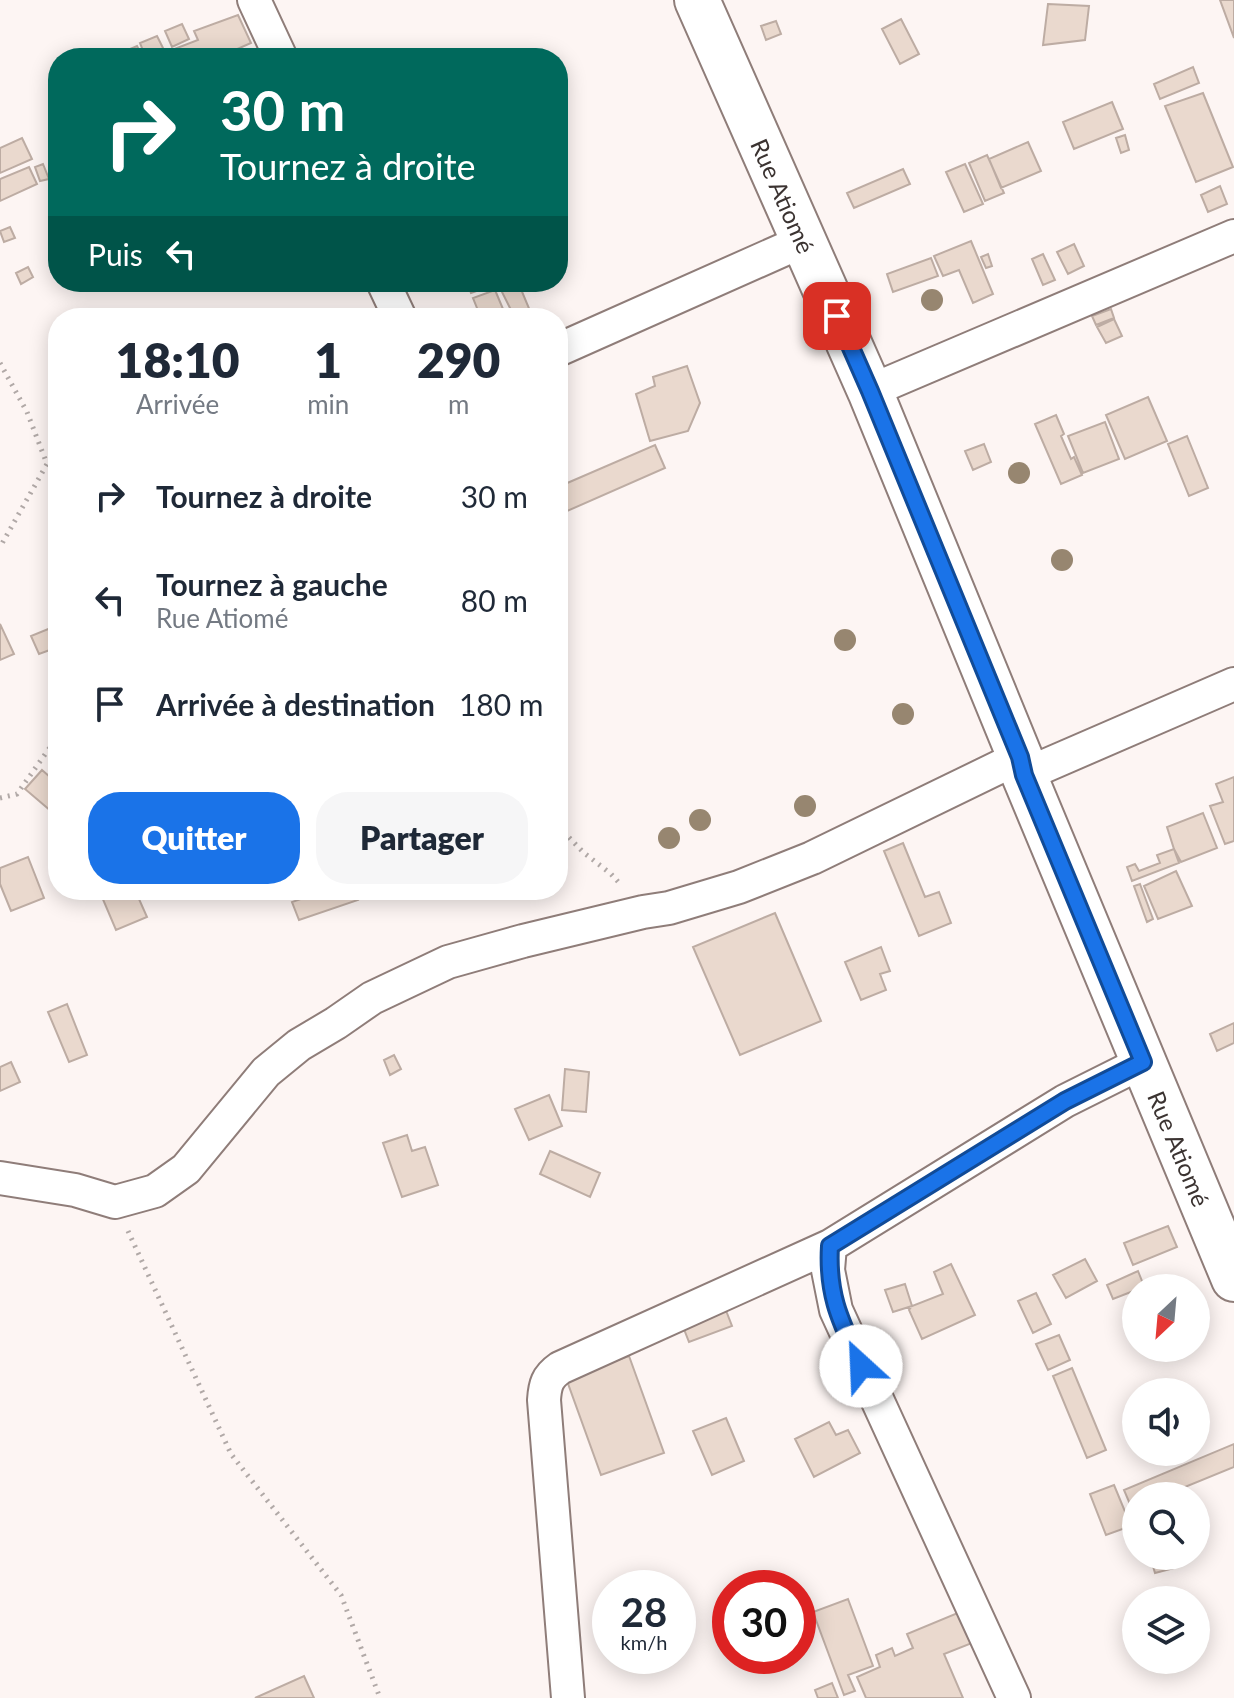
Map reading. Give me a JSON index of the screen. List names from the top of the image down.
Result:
{
  "streets": {
    "street": ["Rue Atiomé"]
  },
  "north": "bottom left",
  "page": {
    "turn": ["30 m", "Tournez à droite"],
    "then": "Puis",
    "eta": [
      "18:10",
      "Arrivée",
      "1",
      "min",
      "290",
      "m"
    ],
    "list": [
      {
        "name": "Tournez à droite",
        "value": "30 m"
      },
      {
        "name": "Tournez à gauche",
        "note": "Rue Atiomé",
        "value": "80 m"
      },
      {
        "name": "Arrivée à destination",
        "value": "180 m"
      }
    ],
    "buttons": ["Quitter", "Partager"],
    "speed": "28 km/h",
    "limit": "30"
  }
}
